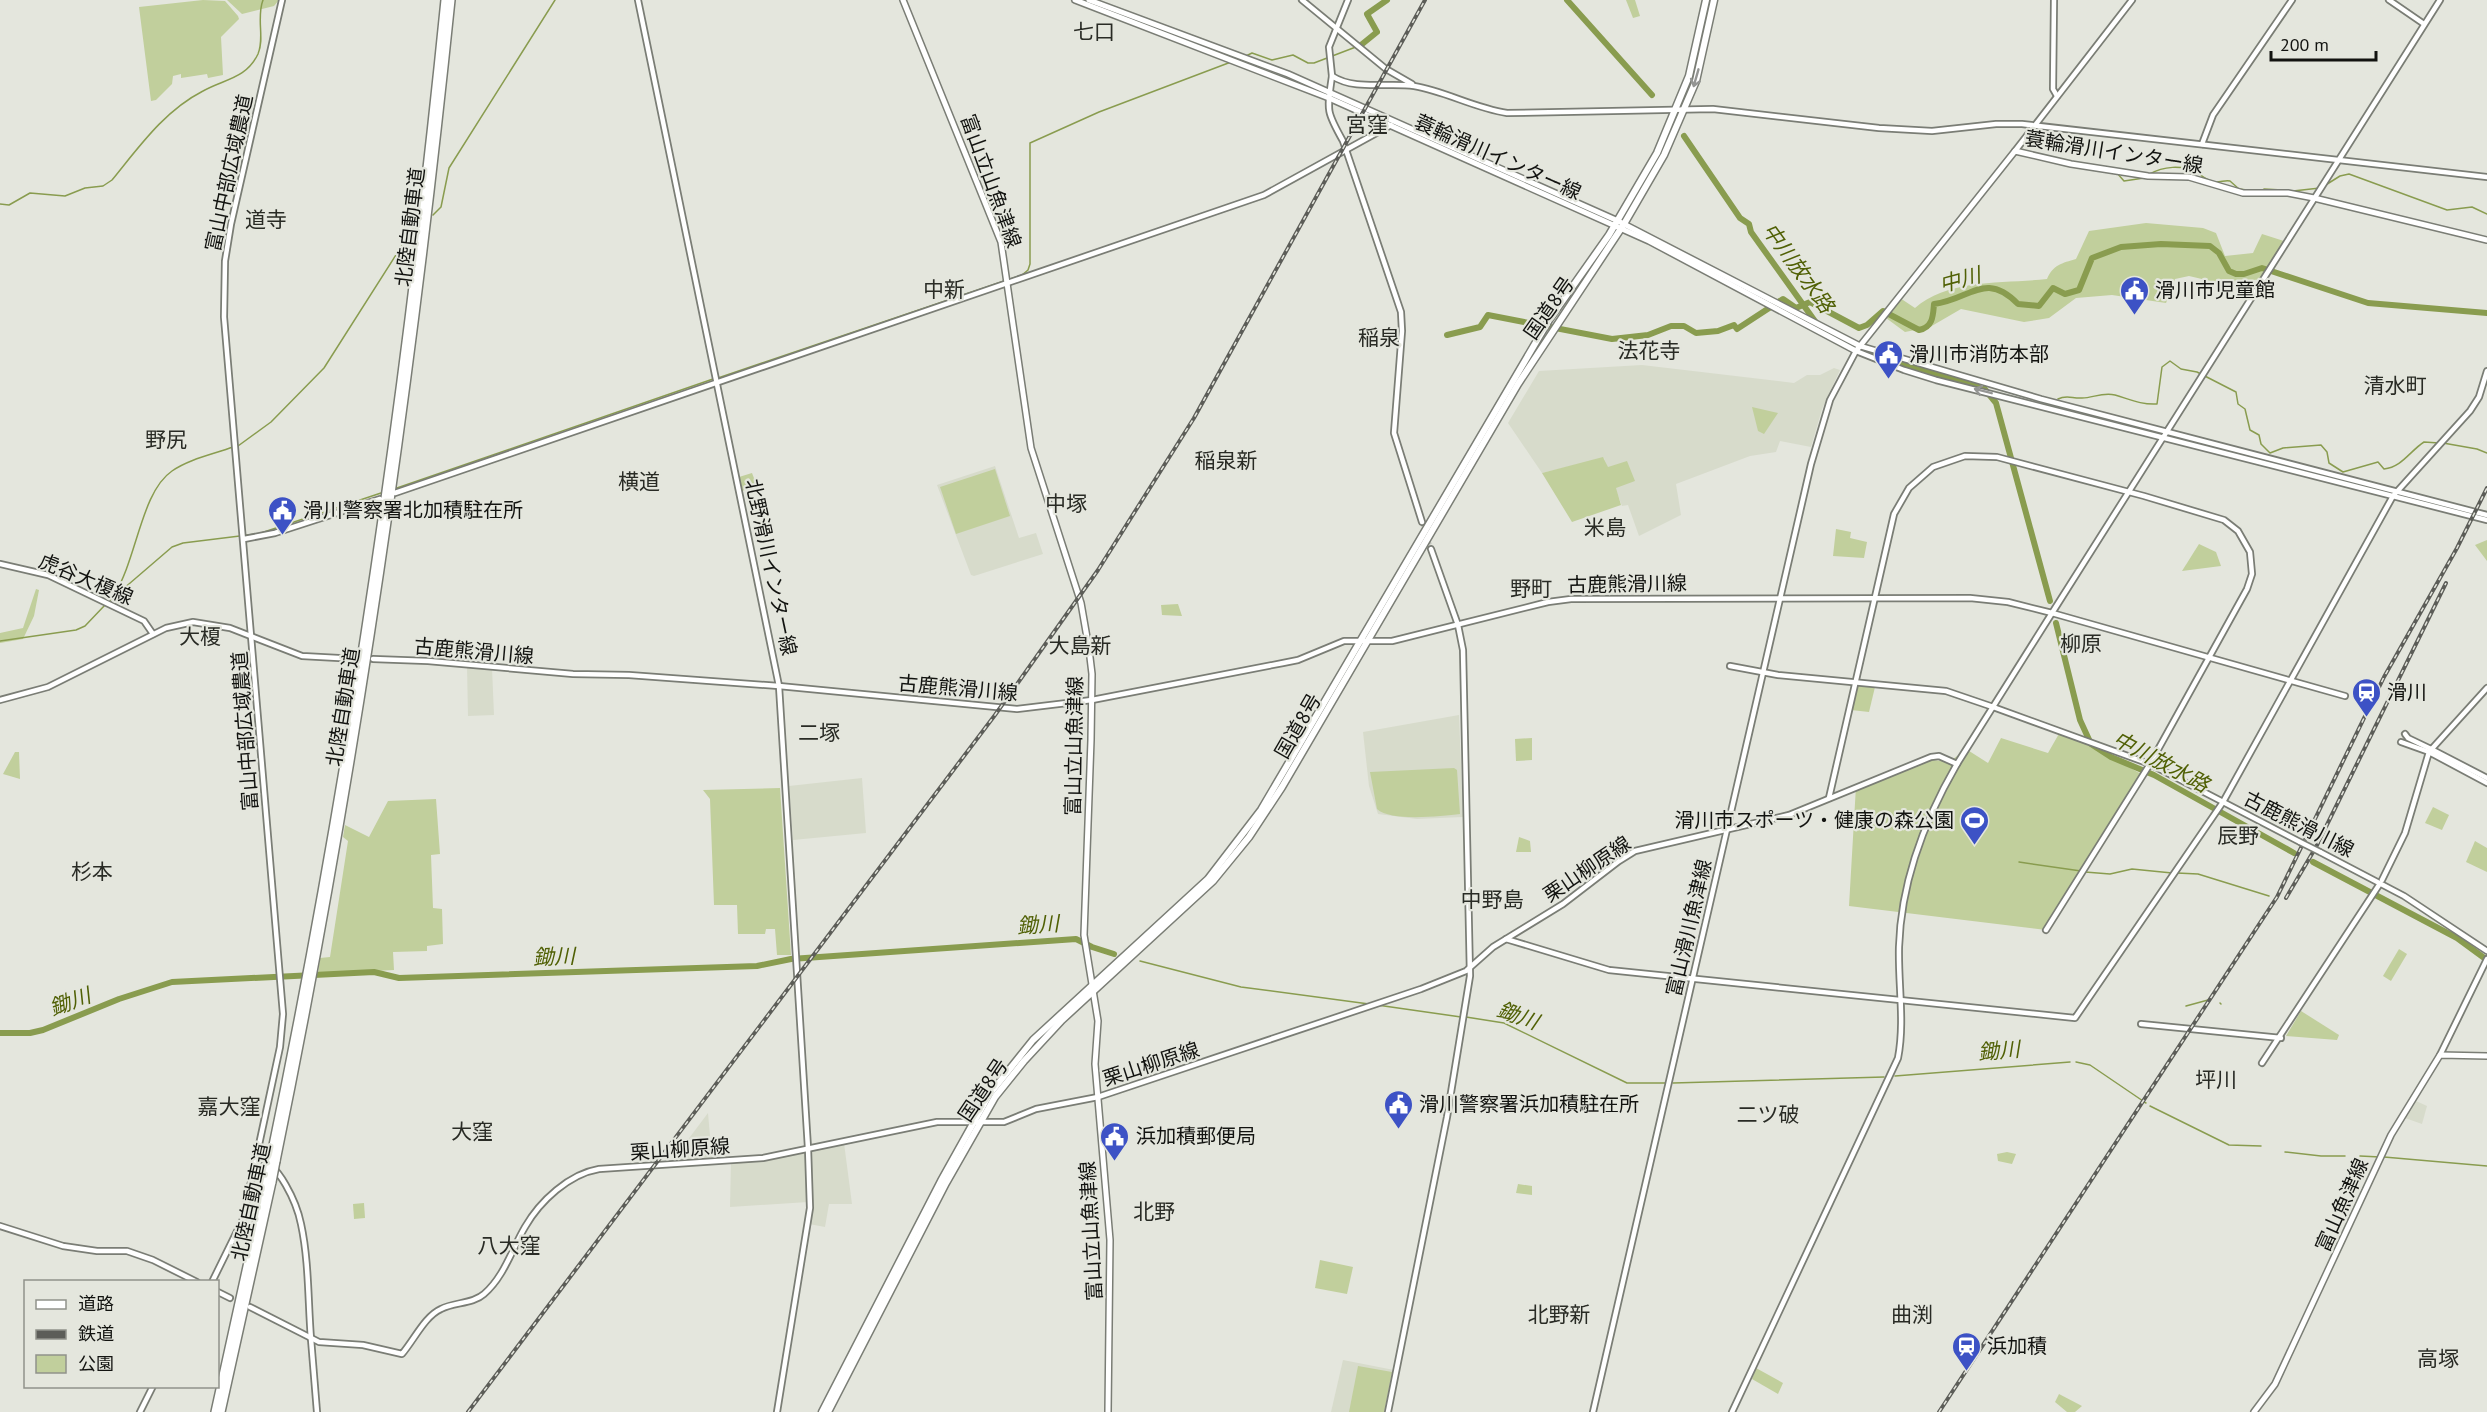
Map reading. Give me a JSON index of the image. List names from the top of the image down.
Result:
{
  "streets": {
    "highway": ["北陸自動車道", "国道8号"],
    "main road": ["蓑輪滑川インター線", "富山立山魚津線", "富山魚津線"],
    "street": [
      "富山中部広域農道",
      "北野滑川インター線",
      "虎谷大榎線",
      "古鹿熊滑川線",
      "栗山柳原線",
      "富山滑川魚津線"
    ]
  },
  "crossings": [
    ["蓑輪滑川インター線", "国道8号"],
    ["蓑輪滑川インター線", "富山滑川魚津線"],
    ["富山立山魚津線", "国道8号"],
    ["富山立山魚津線", "古鹿熊滑川線"],
    ["富山立山魚津線", "栗山柳原線"],
    ["国道8号", "古鹿熊滑川線"],
    ["国道8号", "栗山柳原線"],
    ["北野滑川インター線", "古鹿熊滑川線"],
    ["北野滑川インター線", "栗山柳原線"],
    ["古鹿熊滑川線", "富山滑川魚津線"],
    ["栗山柳原線", "富山滑川魚津線"]
  ],
  "districts": [
    "七口",
    "宮窪",
    "道寺",
    "中新",
    "稲泉",
    "法花寺",
    "清水町",
    "野尻",
    "稲泉新",
    "横道",
    "中塚",
    "米島",
    "野町",
    "大榎",
    "柳原",
    "大島新",
    "二塚",
    "辰野",
    "杉本",
    "中野島",
    "坪川",
    "嘉大窪",
    "二ツ破",
    "大窪",
    "北野",
    "八大窪",
    "北野新",
    "曲渕",
    "高塚"
  ],
  "water": ["中川放水路", "中川", "鋤川"],
  "places": {
    "public building": [
      "滑川市児童館",
      "滑川市消防本部",
      "滑川警察署北加積駐在所",
      "滑川警察署浜加積駐在所",
      "浜加積郵便局"
    ],
    "station": ["滑川", "浜加積"],
    "sports": ["滑川市スポーツ・健康の森公園"]
  },
  "legend": ["道路", "鉄道", "公園"],
  "scale_bar": "200 m"
}
